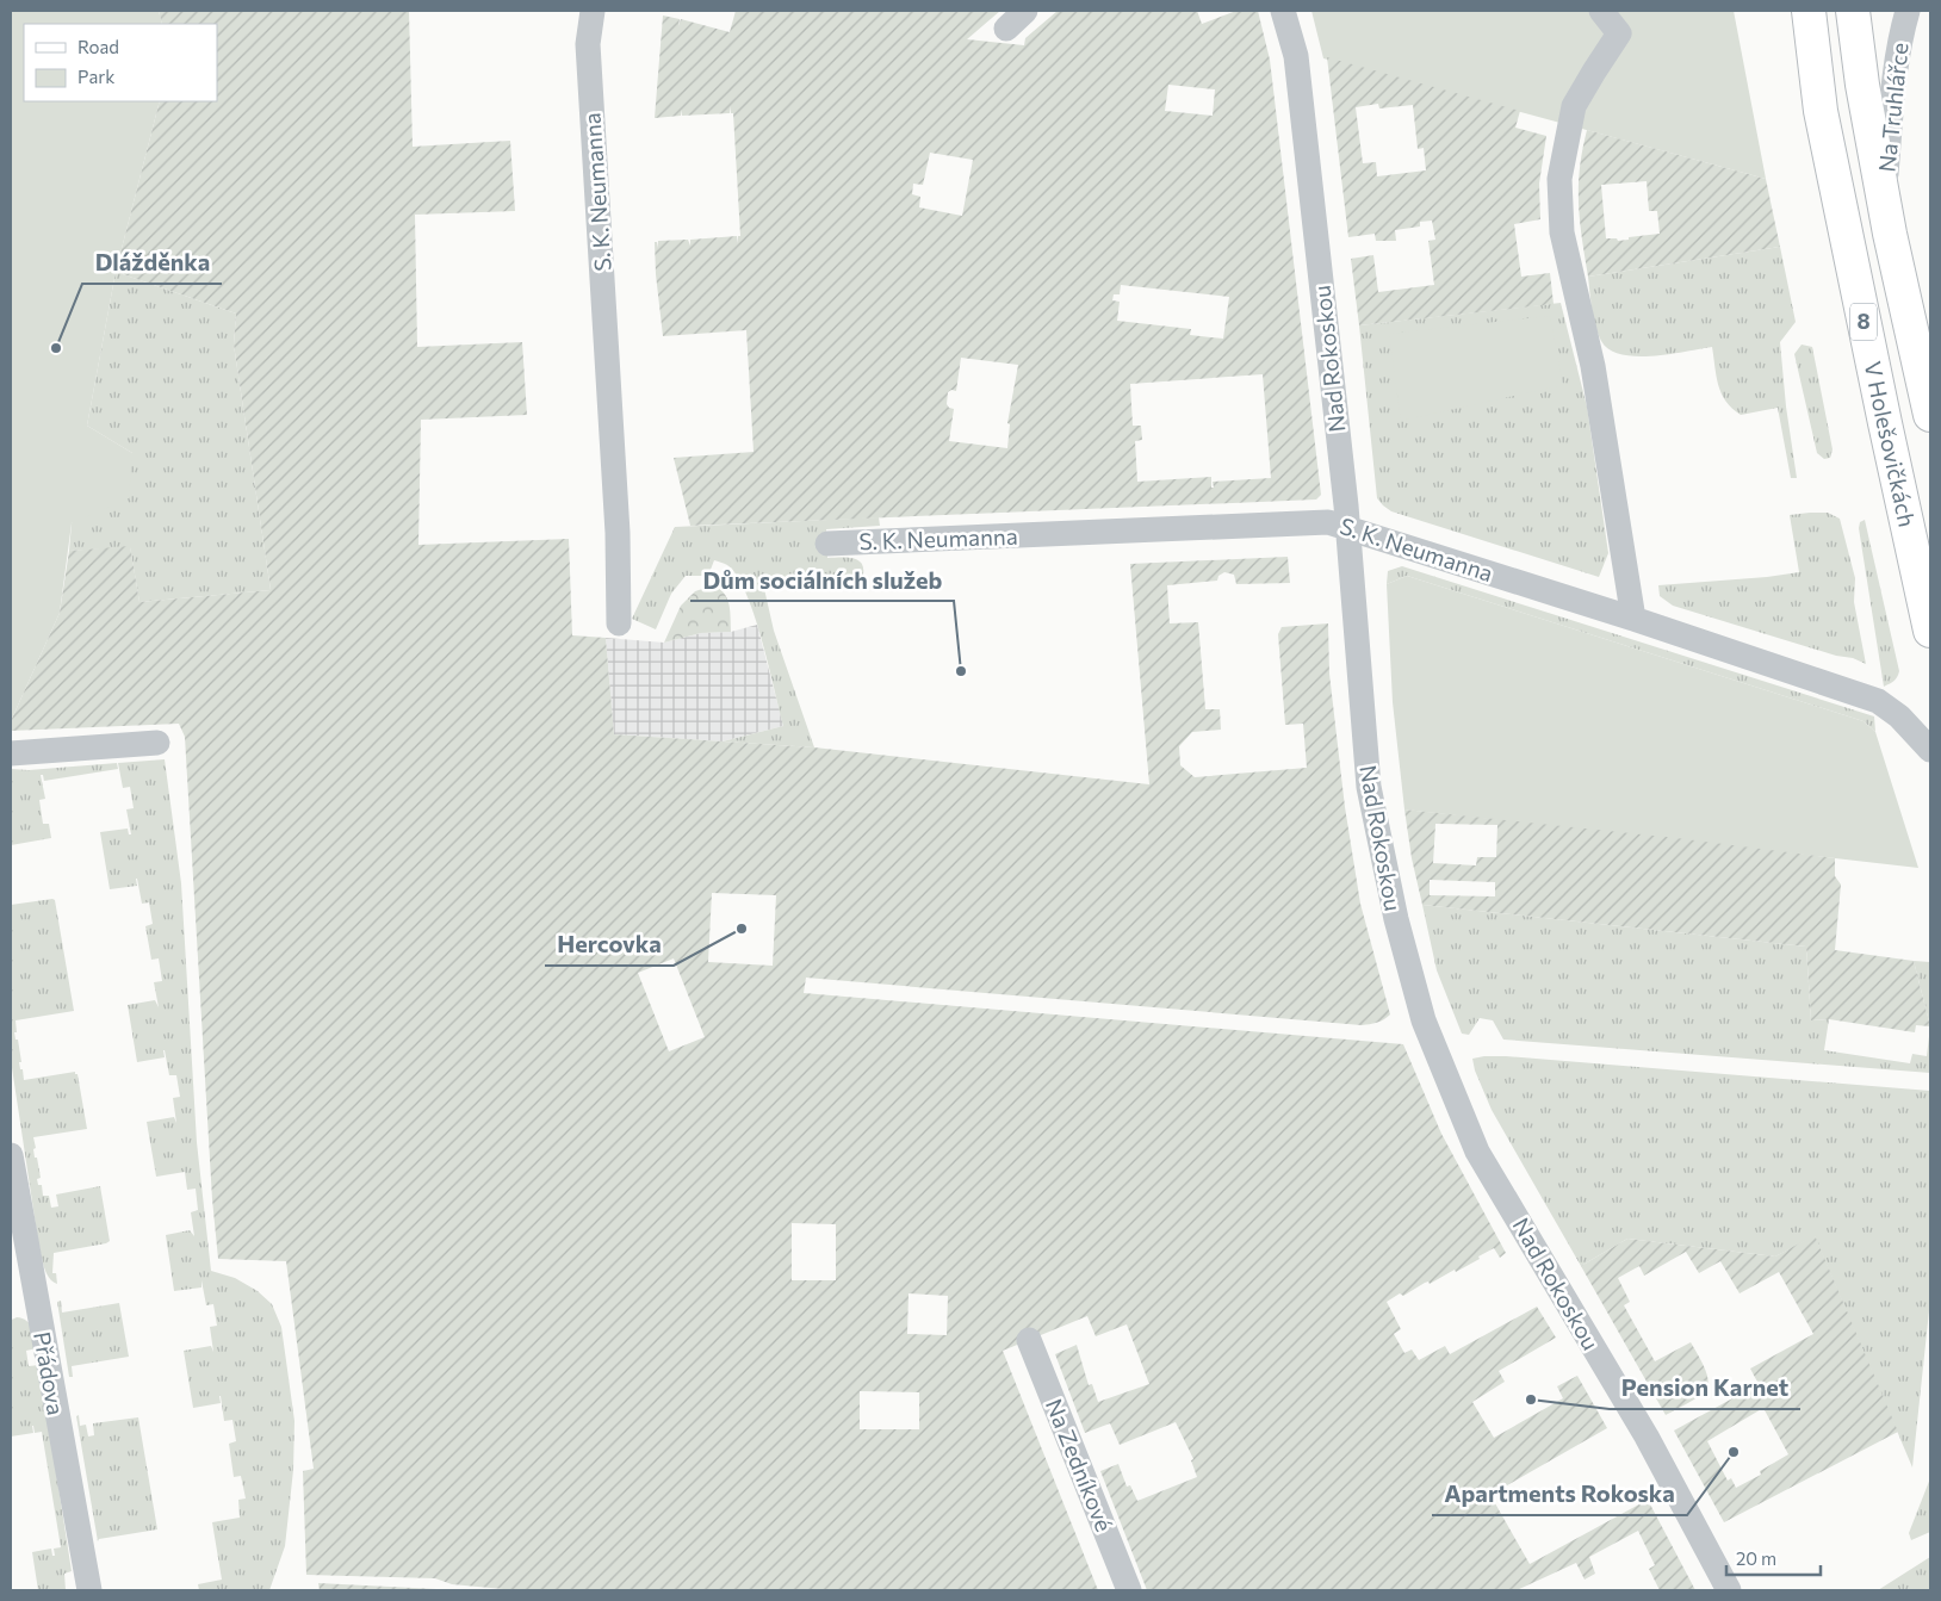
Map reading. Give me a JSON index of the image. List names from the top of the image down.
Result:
{
  "streets": {
    "main road": ["8", "V Holešovičkách"],
    "street": [
      "Na Truhlářce",
      "S. K. Neumanna",
      "Nad Rokoskou",
      "Přádova",
      "Na Zedníkové"
    ]
  },
  "crossings": [
    ["Na Truhlářce", "V Holešovičkách"],
    ["S. K. Neumanna", "Nad Rokoskou"]
  ],
  "places": [
    "Dlážděnka",
    "Dům sociálních služeb",
    "Hercovka",
    "Pension Karnet",
    "Apartments Rokoska"
  ],
  "legend": ["Road", "Park"],
  "scale_bar": "20 m"
}
